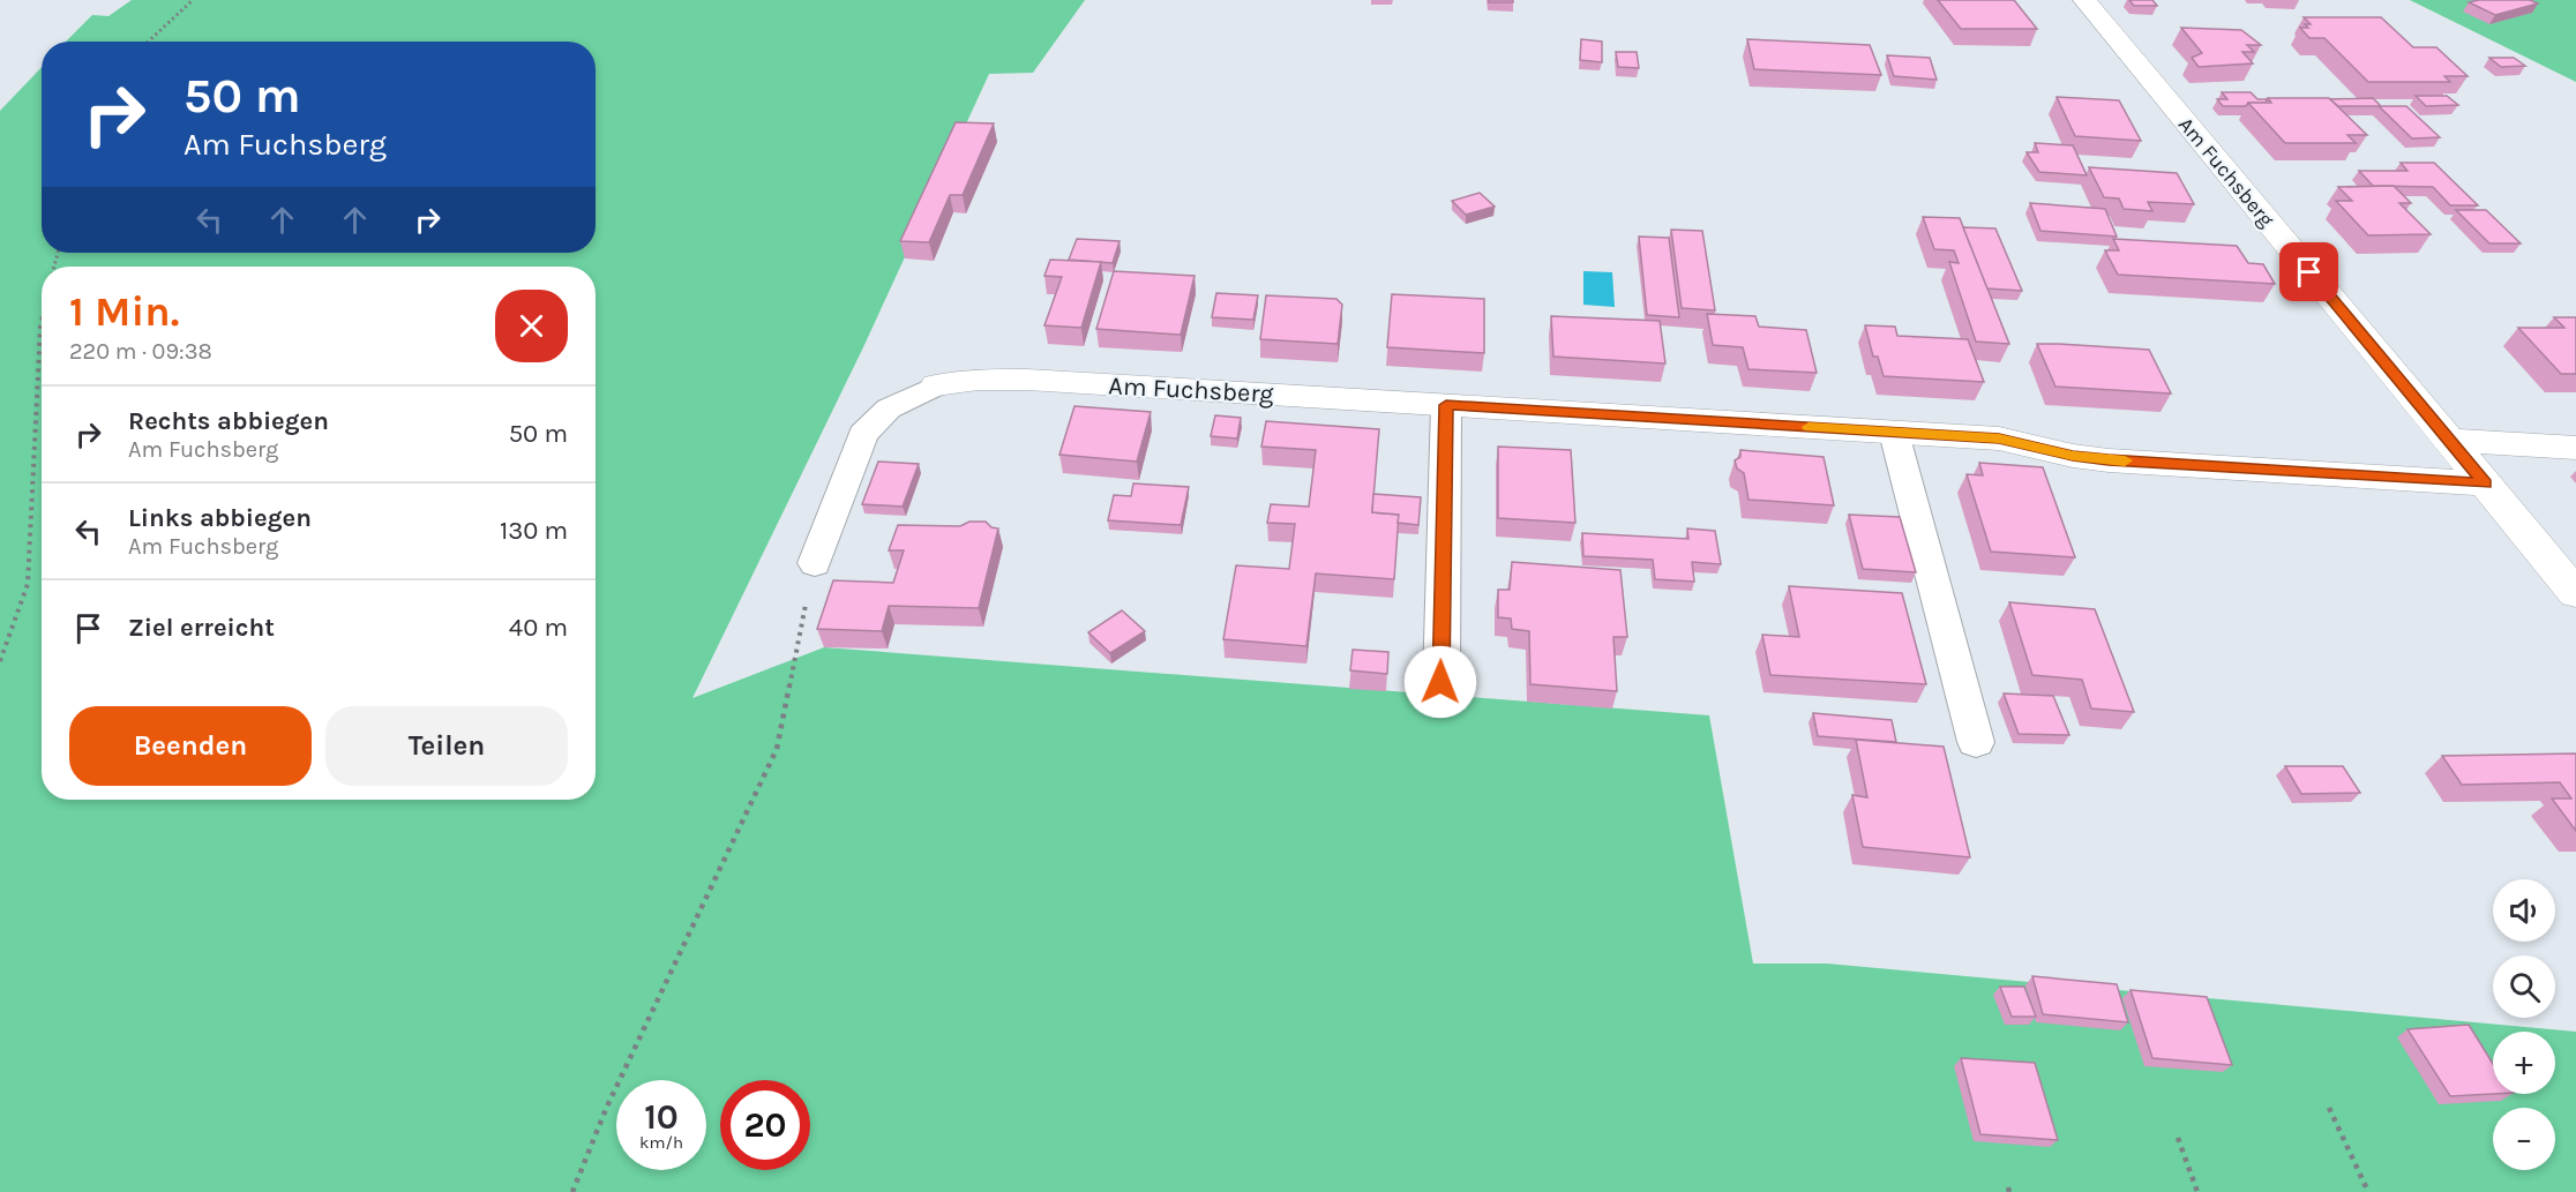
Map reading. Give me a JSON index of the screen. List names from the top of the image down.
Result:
{
  "streets": {
    "street": ["Am Fuchsberg"]
  },
  "page": {
    "turn": ["50 m", "Am Fuchsberg"],
    "heading": ["1 Min.", "220 m · 09:38"],
    "list": [
      {
        "name": "Rechts abbiegen",
        "note": "Am Fuchsberg",
        "value": "50 m"
      },
      {
        "name": "Links abbiegen",
        "note": "Am Fuchsberg",
        "value": "130 m"
      },
      {
        "name": "Ziel erreicht",
        "value": "40 m"
      }
    ],
    "buttons": ["Beenden", "Teilen"],
    "map_buttons": ["+", "−"],
    "speed": "10 km/h",
    "limit": "20"
  }
}
